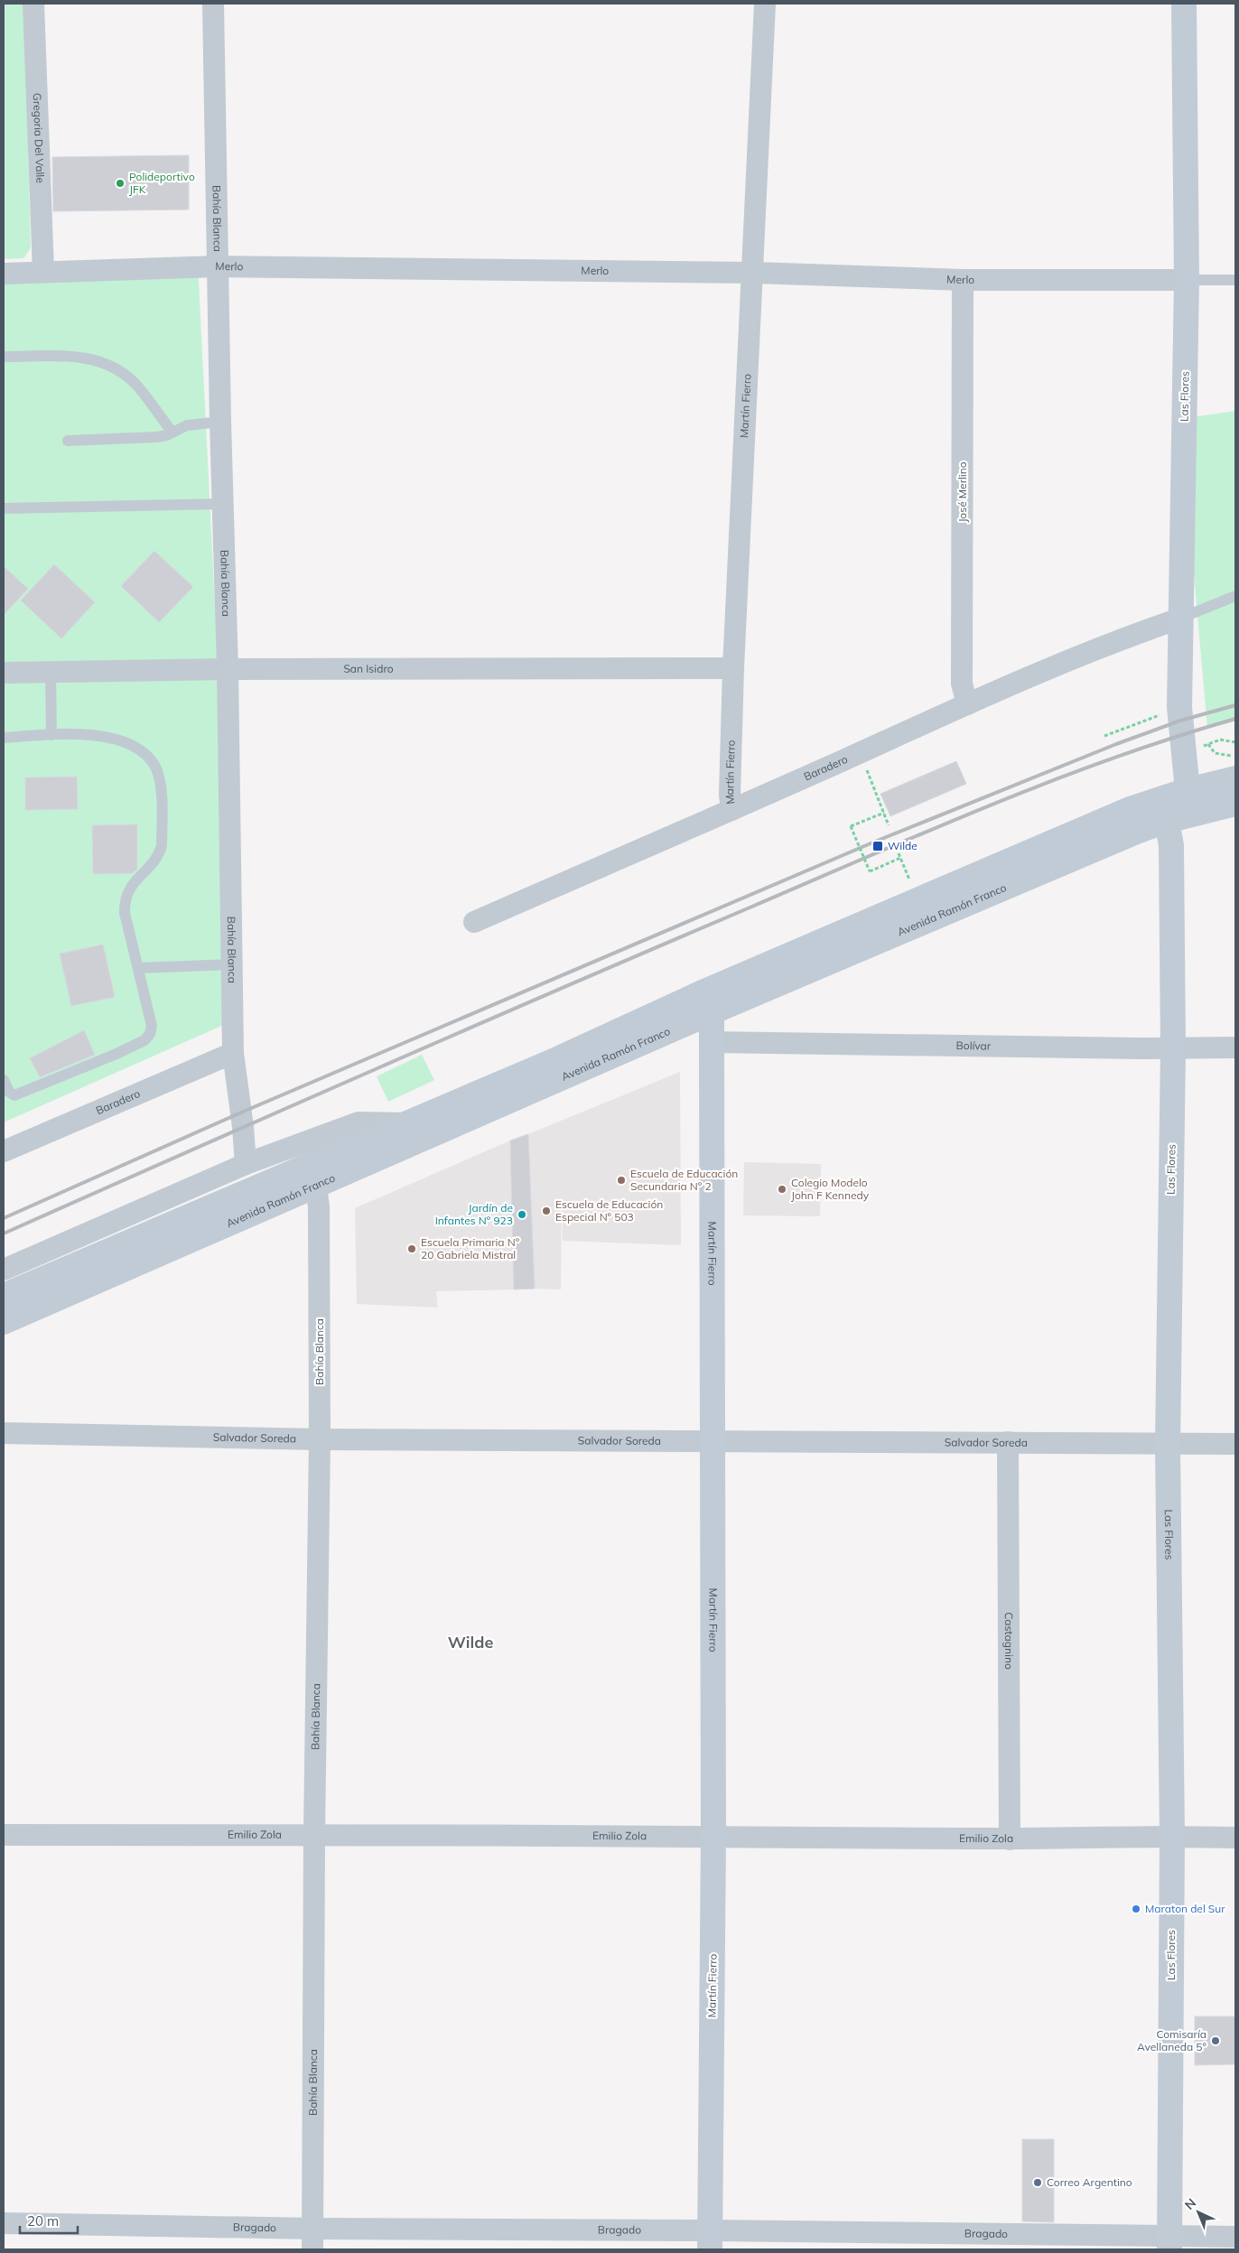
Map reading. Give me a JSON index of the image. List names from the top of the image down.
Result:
{
  "streets": {
    "street": [
      "Gregoria Del Valle",
      "Bahía Blanca",
      "Merlo",
      "Las Flores",
      "Martín Fierro",
      "José Merlino",
      "San Isidro",
      "Baradero",
      "Avenida Ramón Franco",
      "Bolívar",
      "Salvador Soreda",
      "Castagnino",
      "Emilio Zola",
      "Bragado"
    ]
  },
  "crossings": [
    ["Gregoria Del Valle", "Merlo"],
    ["Bahía Blanca", "Merlo"],
    ["Bahía Blanca", "San Isidro"],
    ["Bahía Blanca", "Baradero"],
    ["Bahía Blanca", "Avenida Ramón Franco"],
    ["Bahía Blanca", "Salvador Soreda"],
    ["Bahía Blanca", "Emilio Zola"],
    ["Bahía Blanca", "Bragado"],
    ["Merlo", "Las Flores"],
    ["Merlo", "Martín Fierro"],
    ["Merlo", "José Merlino"],
    ["Las Flores", "Baradero"],
    ["Las Flores", "Avenida Ramón Franco"],
    ["Las Flores", "Bolívar"],
    ["Las Flores", "Salvador Soreda"],
    ["Las Flores", "Emilio Zola"],
    ["Las Flores", "Bragado"],
    ["Martín Fierro", "San Isidro"],
    ["Martín Fierro", "Baradero"],
    ["Martín Fierro", "Avenida Ramón Franco"],
    ["Martín Fierro", "Bolívar"],
    ["Martín Fierro", "Salvador Soreda"],
    ["Martín Fierro", "Emilio Zola"],
    ["Martín Fierro", "Bragado"],
    ["José Merlino", "Baradero"],
    ["Salvador Soreda", "Castagnino"],
    ["Castagnino", "Emilio Zola"]
  ],
  "districts": ["Wilde"],
  "places": {
    "other": [
      "Polideportivo JFK",
      "Escuela de Educación Secundaria N° 2",
      "Colegio Modelo John F Kennedy",
      "Escuela de Educación Especial N° 503",
      "Jardín de Infantes N° 923",
      "Escuela Primaria N° 20 Gabriela Mistral",
      "Maraton del Sur",
      "Comisaría Avellaneda 5°",
      "Correo Argentino"
    ],
    "transit": ["Wilde"]
  },
  "scale_bar": "20 m",
  "north": "top left"
}
